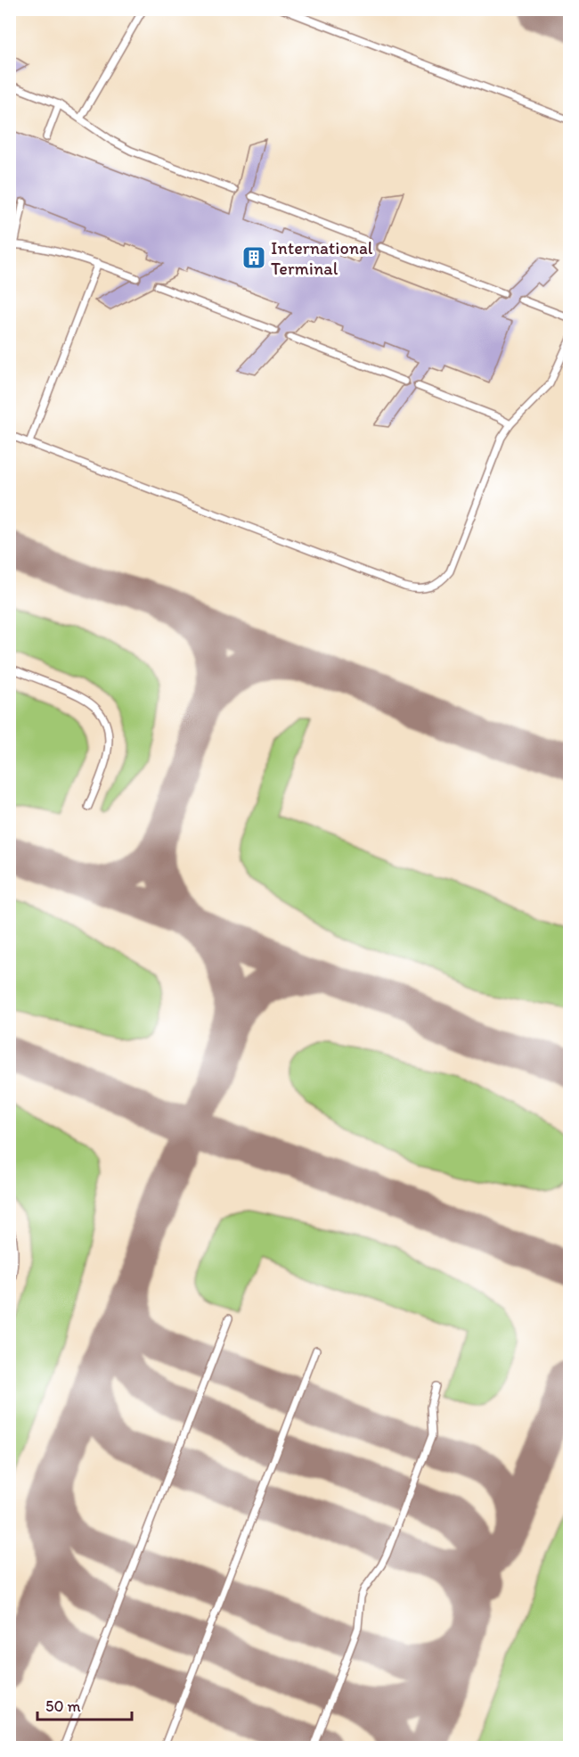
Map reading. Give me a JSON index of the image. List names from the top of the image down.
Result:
{
  "places": {
    "building": ["International Terminal"]
  },
  "scale_bar": "50 m"
}
